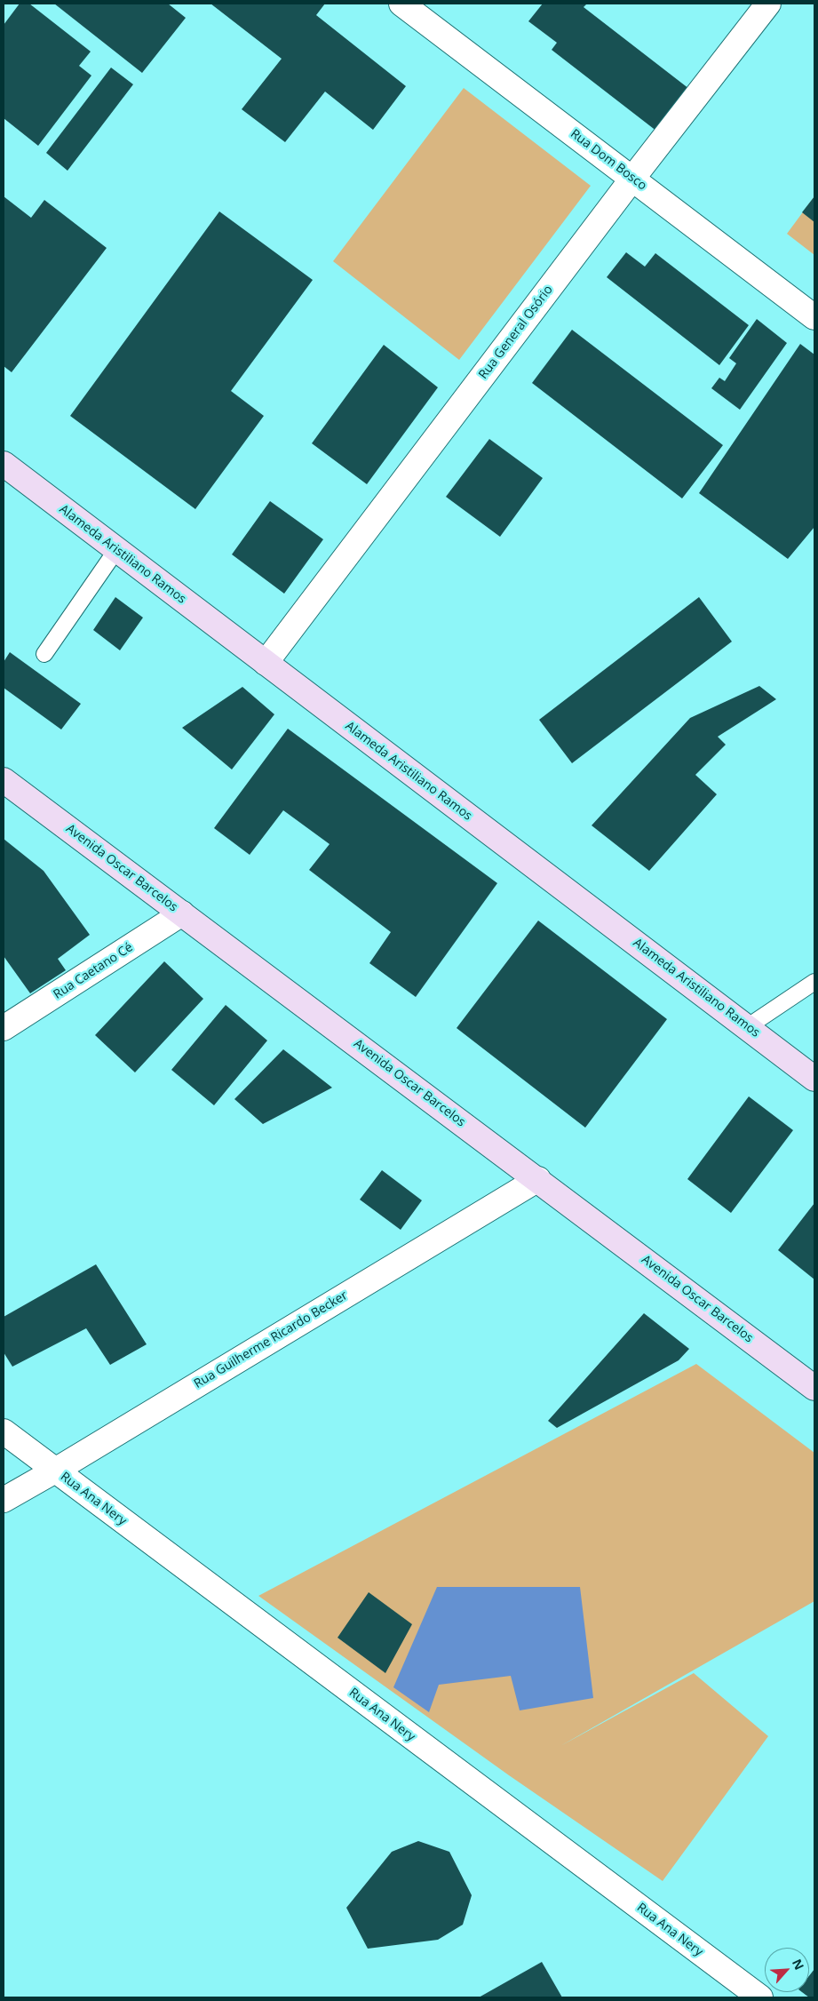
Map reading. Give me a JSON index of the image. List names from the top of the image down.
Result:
{
  "streets": {
    "main road": ["Alameda Aristiliano Ramos", "Avenida Oscar Barcelos"],
    "street": [
      "Rua Dom Bosco",
      "Rua General Osório",
      "Rua Caetano Cé",
      "Rua Guilherme Ricardo Becker",
      "Rua Ana Nery"
    ]
  },
  "crossings": [
    ["Rua Dom Bosco", "Rua General Osório"],
    ["Rua General Osório", "Alameda Aristiliano Ramos"],
    ["Avenida Oscar Barcelos", "Rua Caetano Cé"],
    ["Avenida Oscar Barcelos", "Rua Guilherme Ricardo Becker"],
    ["Rua Guilherme Ricardo Becker", "Rua Ana Nery"]
  ],
  "north": "top right"
}
